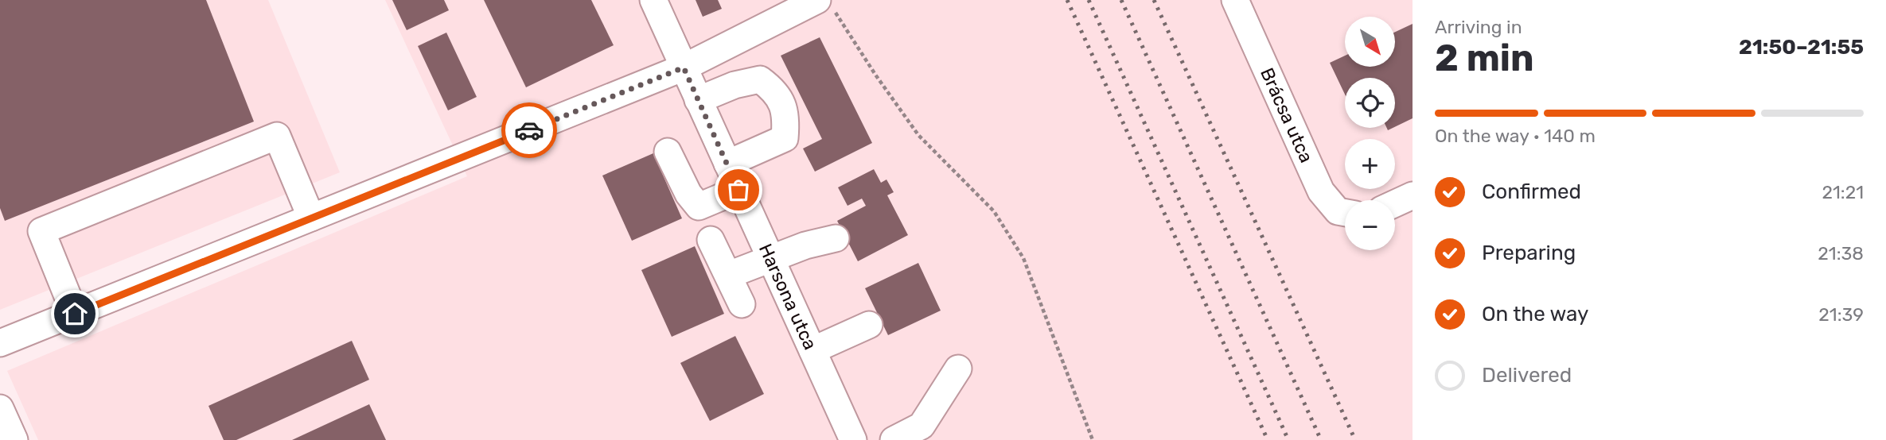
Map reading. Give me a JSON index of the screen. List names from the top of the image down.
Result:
{
  "streets": {
    "street": ["Brácsa utca", "Harsona utca"]
  },
  "north": "bottom right",
  "page": {
    "heading": ["2 min", "Arriving in", "21:50–21:55"],
    "map_buttons": ["+", "−"],
    "bar": "On the way · 140 m",
    "list": [
      ["Confirmed", "21:21"],
      ["Preparing", "21:38"],
      ["On the way", "21:39"],
      "Delivered"
    ]
  }
}
